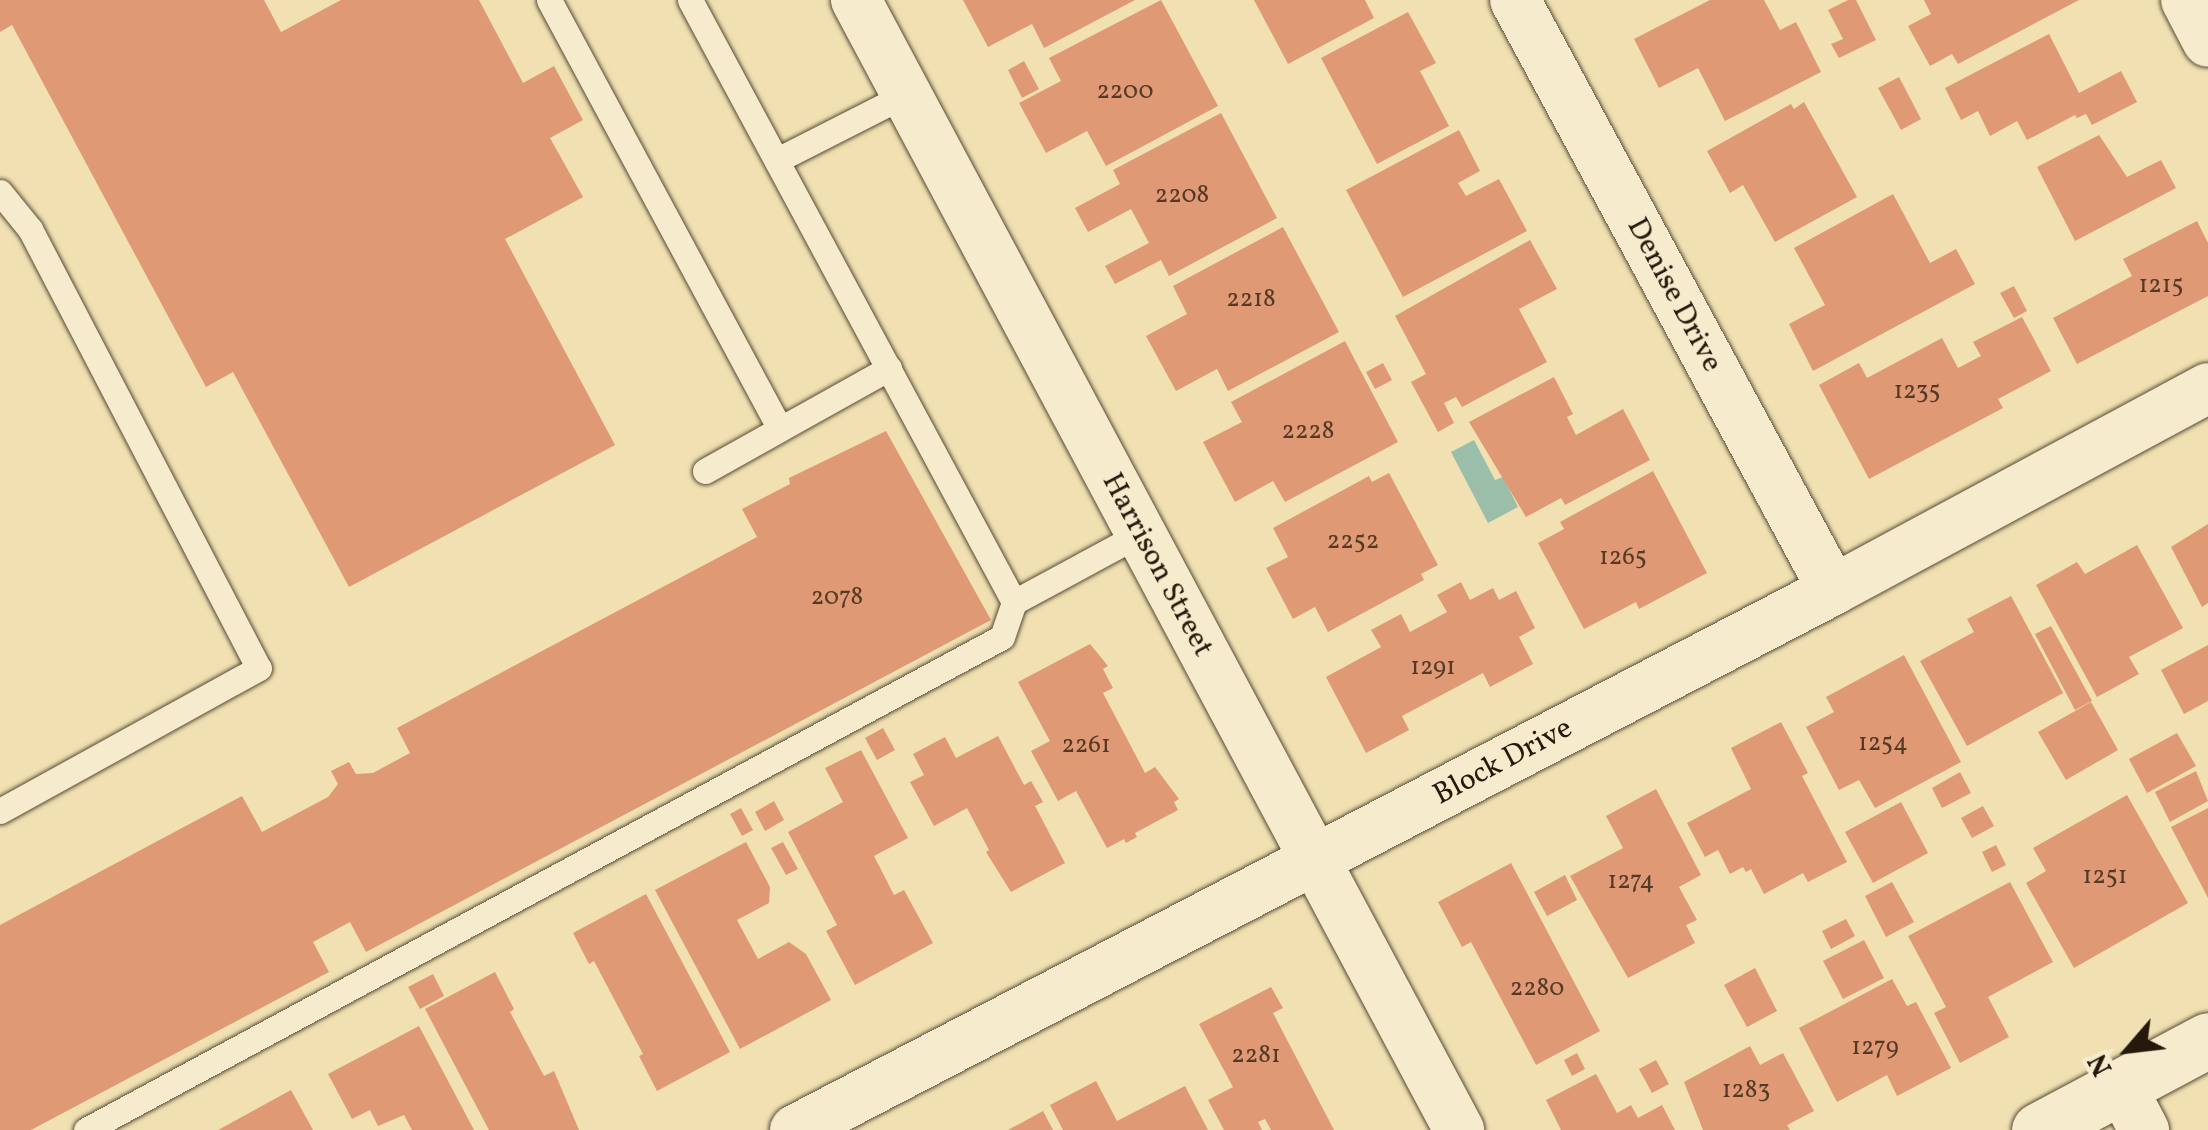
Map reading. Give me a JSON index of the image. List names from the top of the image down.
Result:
{
  "streets": {
    "street": ["Denise Drive", "Harrison Street", "Block Drive"]
  },
  "crossings": [
    ["Denise Drive", "Block Drive"],
    ["Harrison Street", "Block Drive"]
  ],
  "house_numbers": [
    "2200",
    "2208",
    "1215",
    "2218",
    "1235",
    "2228",
    "2252",
    "1265",
    "2078",
    "1291",
    "1254",
    "2261",
    "1251",
    "1274",
    "2280",
    "1279",
    "2281",
    "1283"
  ],
  "north": "bottom left"
}
